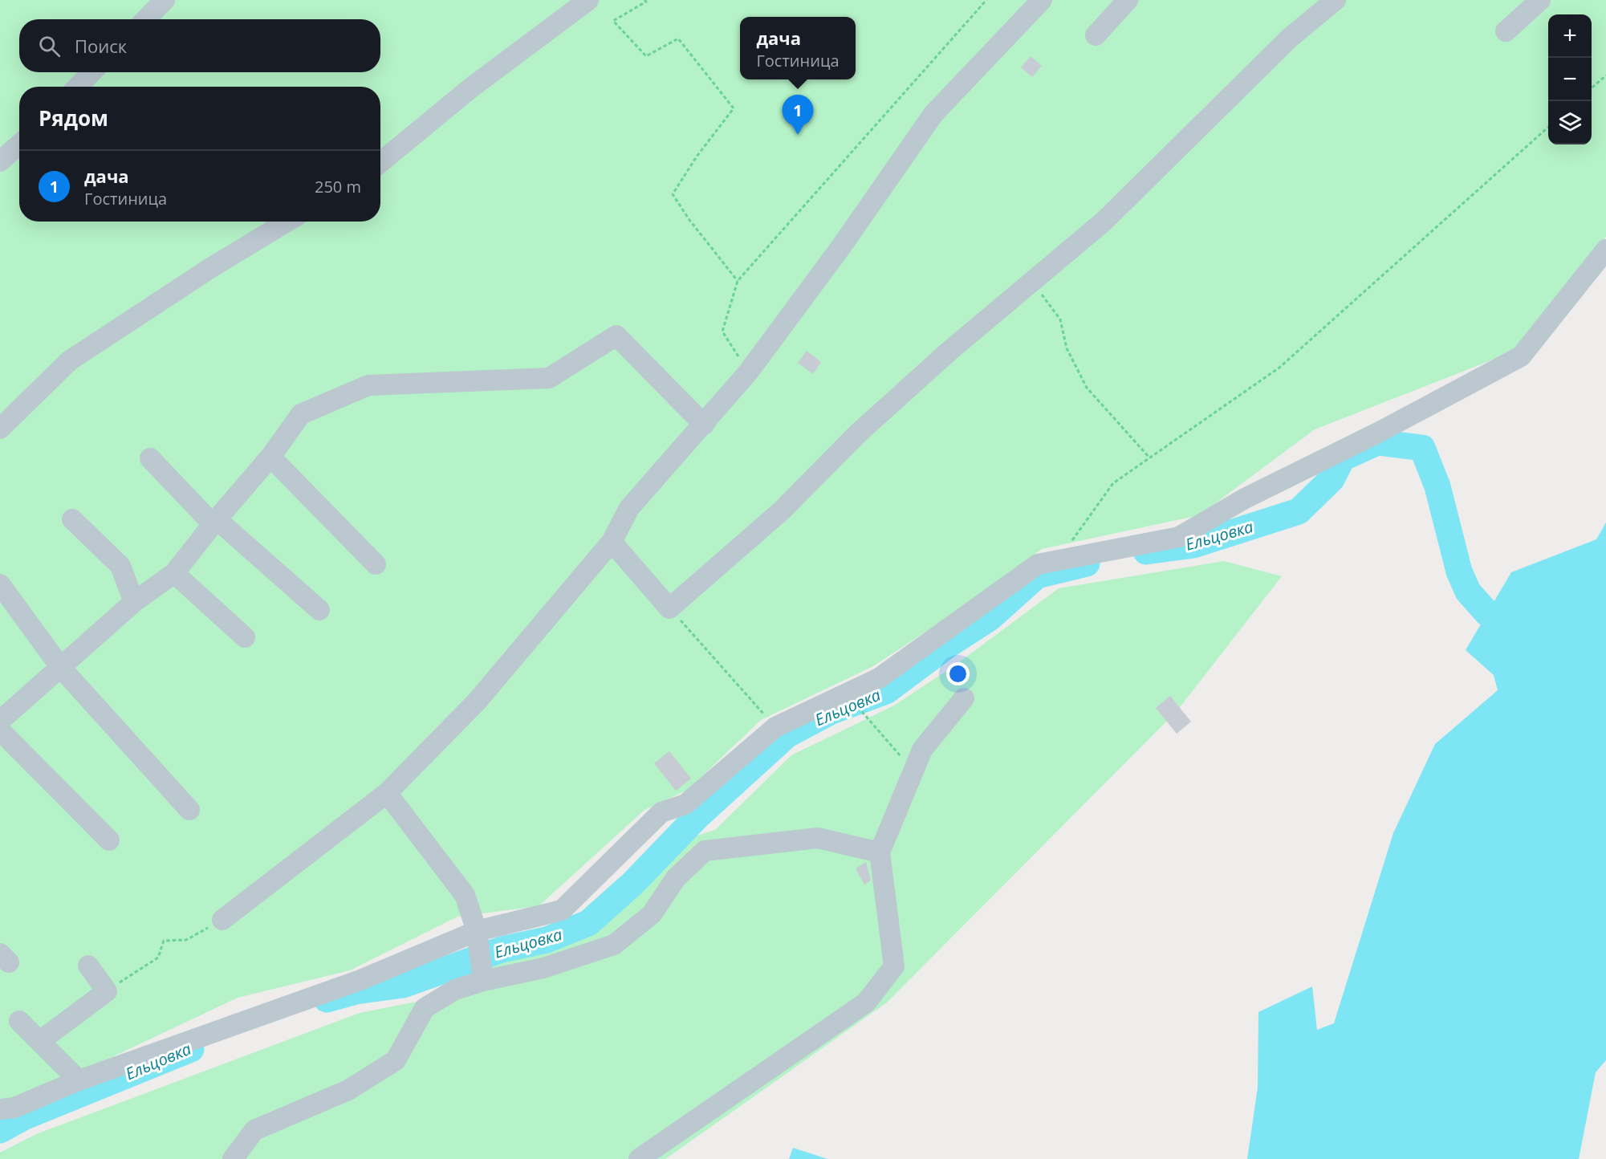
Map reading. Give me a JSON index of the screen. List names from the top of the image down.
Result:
{
  "water": ["Ельцовка"],
  "page": {
    "map_buttons": ["+", "−"],
    "popup": ["дача", "Гостиница"],
    "search": "Поиск",
    "heading": "Рядом",
    "pins": "1",
    "list": [
      {
        "mark": "1",
        "name": "дача",
        "note": "Гостиница",
        "value": "250 m"
      }
    ]
  }
}
